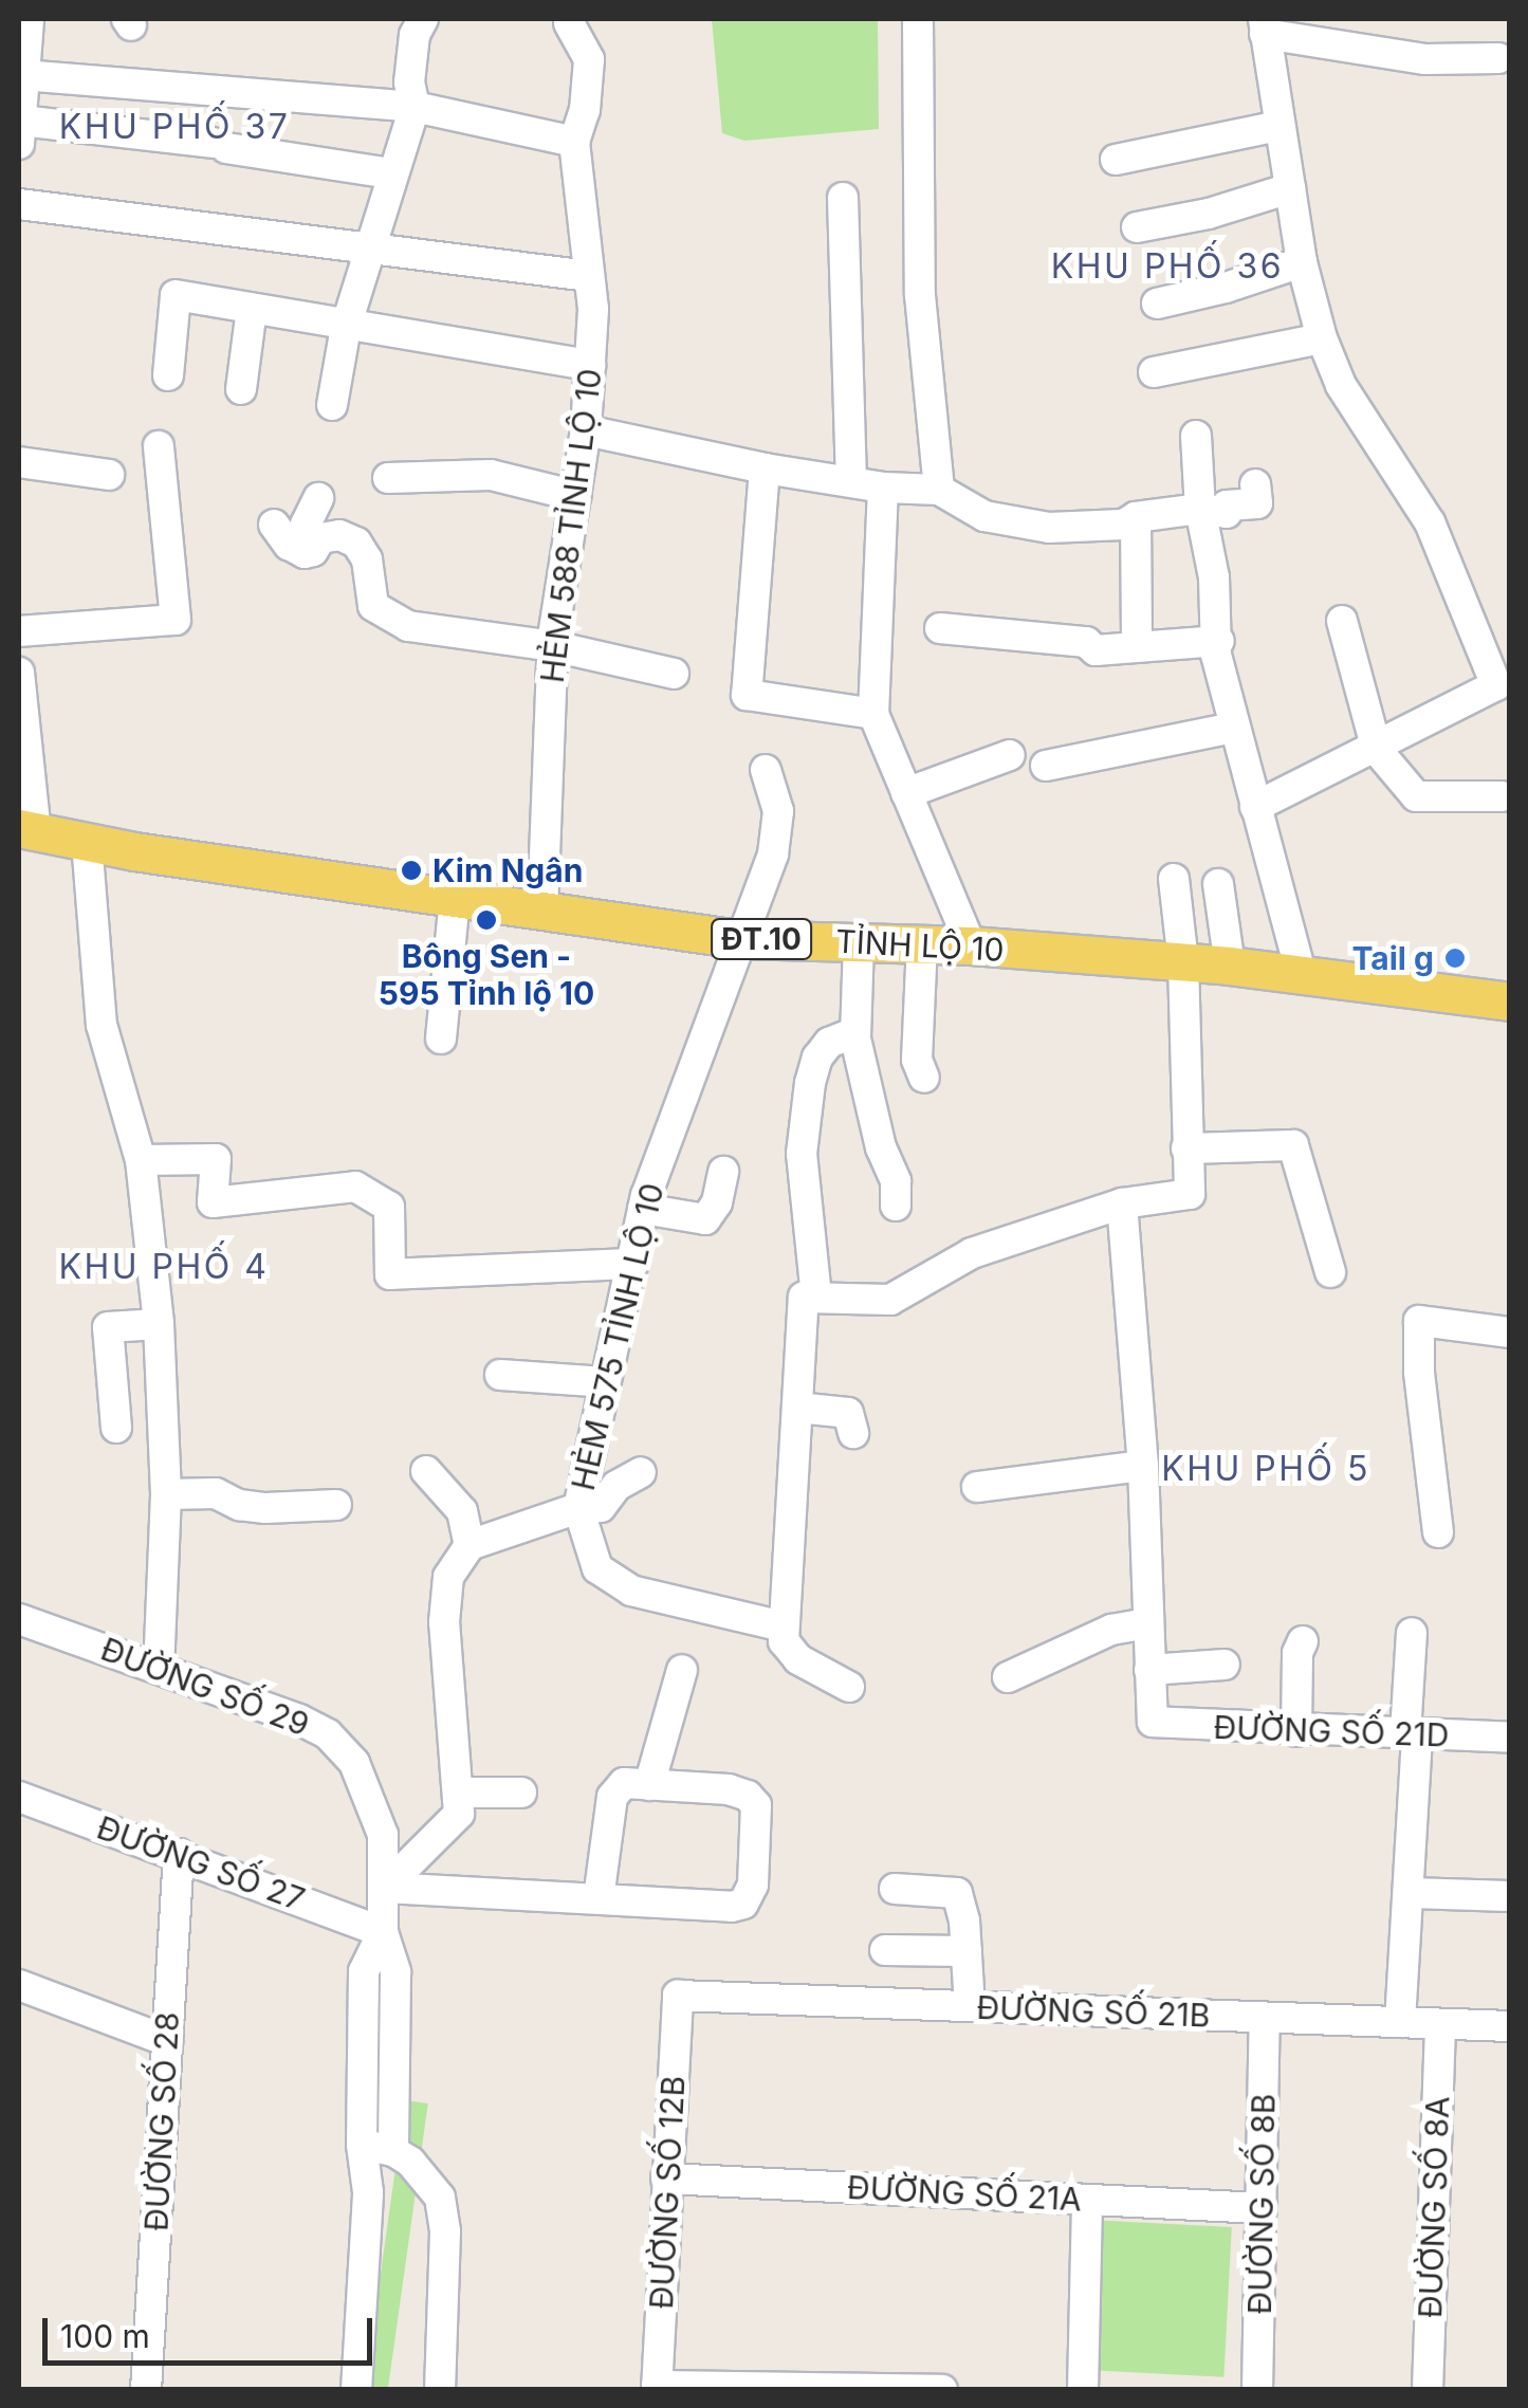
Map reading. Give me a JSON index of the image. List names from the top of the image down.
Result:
{
  "streets": {
    "main road": ["ĐT.10", "TỈNH LỘ 10"],
    "street": [
      "HẺM 588 TỈNH LỘ 10",
      "HẺM 575 TỈNH LỘ 10",
      "ĐƯỜNG SỐ 29",
      "ĐƯỜNG SỐ 21D",
      "ĐƯỜNG SỐ 27",
      "ĐƯỜNG SỐ 21B",
      "ĐƯỜNG SỐ 28",
      "ĐƯỜNG SỐ 12B",
      "ĐƯỜNG SỐ 21A",
      "ĐƯỜNG SỐ 8B",
      "ĐƯỜNG SỐ 8A"
    ]
  },
  "crossings": [
    ["HẺM 588 TỈNH LỘ 10", "TỈNH LỘ 10"],
    ["TỈNH LỘ 10", "HẺM 575 TỈNH LỘ 10"],
    ["ĐƯỜNG SỐ 29", "ĐƯỜNG SỐ 27"],
    ["ĐƯỜNG SỐ 27", "ĐƯỜNG SỐ 28"],
    ["ĐƯỜNG SỐ 21B", "ĐƯỜNG SỐ 12B"],
    ["ĐƯỜNG SỐ 21B", "ĐƯỜNG SỐ 8B"],
    ["ĐƯỜNG SỐ 21B", "ĐƯỜNG SỐ 8A"],
    ["ĐƯỜNG SỐ 12B", "ĐƯỜNG SỐ 21A"],
    ["ĐƯỜNG SỐ 21A", "ĐƯỜNG SỐ 8B"]
  ],
  "districts": [
    "KHU PHỐ 37",
    "KHU PHỐ 36",
    "KHU PHỐ 4",
    "KHU PHỐ 5"
  ],
  "places": ["Kim Ngân", "Bông Sen - 595 Tỉnh lộ 10", "Tail g"],
  "scale_bar": "100 m"
}
